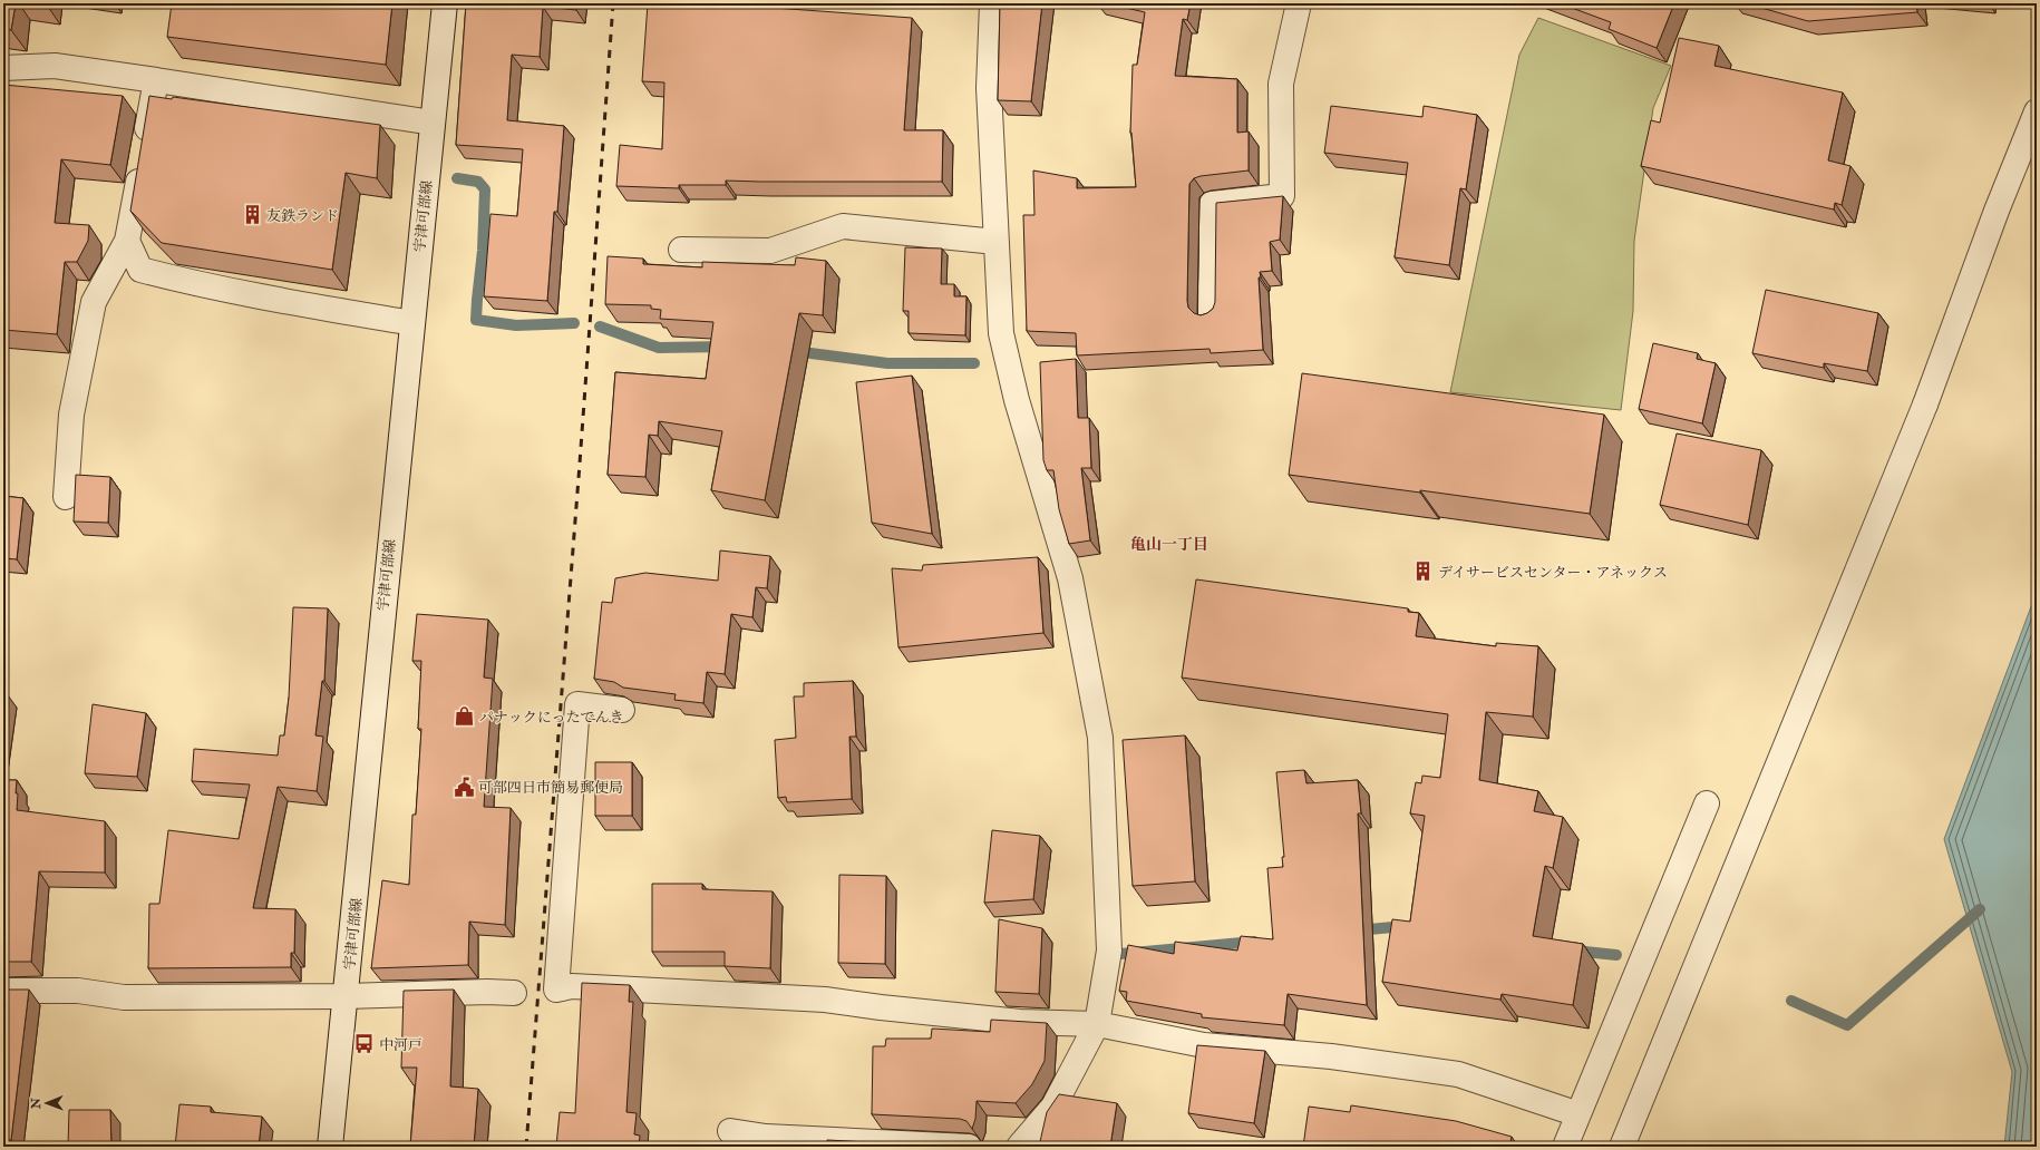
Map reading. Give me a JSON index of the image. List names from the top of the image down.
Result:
{
  "streets": {
    "street": ["宇津可部線"]
  },
  "districts": ["亀山一丁目"],
  "places": {
    "building": ["友鉄ランド", "デイサービスセンター・アネックス"],
    "shop": ["パナックにったでんき"],
    "public building": ["可部四日市簡易郵便局"],
    "bus stop": ["中河戸"]
  },
  "north": "left"
}
